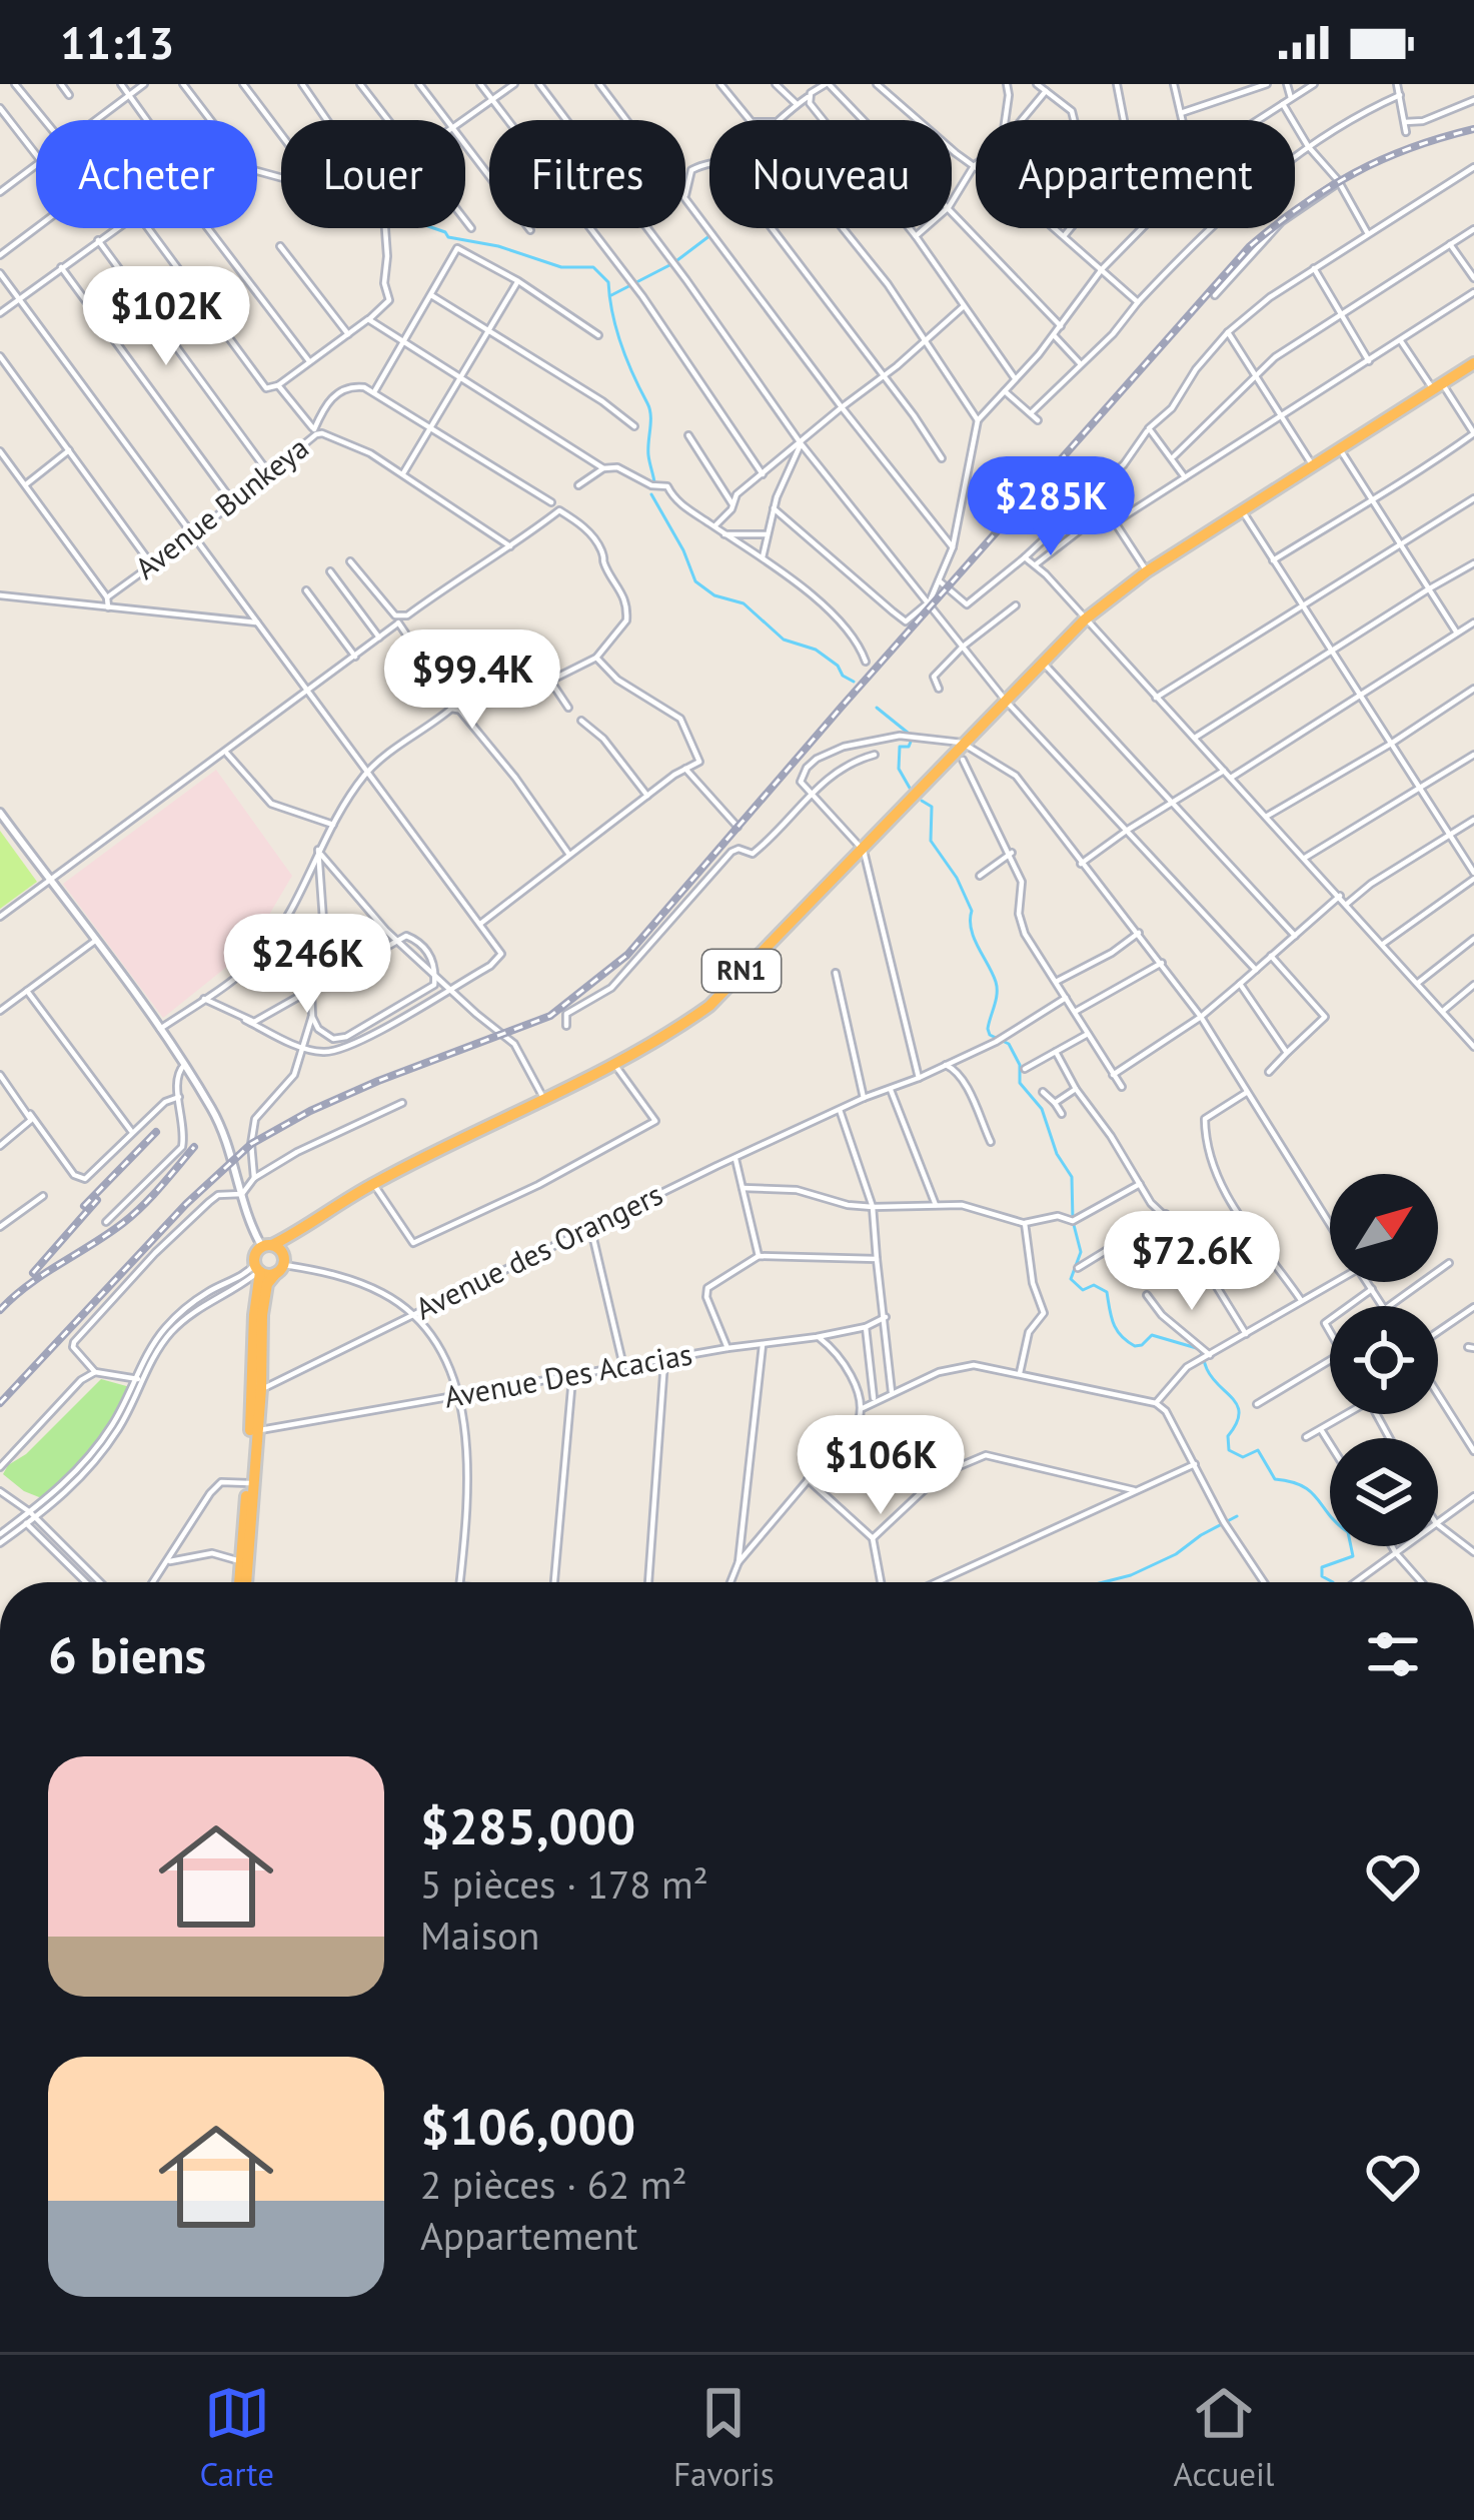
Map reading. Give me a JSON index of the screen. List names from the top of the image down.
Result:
{
  "streets": {
    "highway": ["RN1"],
    "street": ["Avenue Bunkeya", "Avenue des Orangers", "Avenue Des Acacias"]
  },
  "crossings": [
    ["RN1", "Avenue des Orangers"],
    ["RN1", "Avenue Des Acacias"]
  ],
  "north": "top right",
  "page": {
    "status": "11:13",
    "chip": [
      "Acheter",
      "Louer",
      "Filtres",
      "Nouveau",
      "Appartement"
    ],
    "price": [
      "$102K",
      "$285K",
      "$99.4K",
      "$246K",
      "$72.6K",
      "$106K"
    ],
    "heading": "6 biens",
    "list": [
      {
        "name": "$285,000",
        "note": "5 pièces · 178 m² · Maison"
      },
      {
        "name": "$106,000",
        "note": "2 pièces · 62 m² · Appartement"
      }
    ],
    "tabs": ["Carte", "Favoris", "Accueil"]
  }
}
